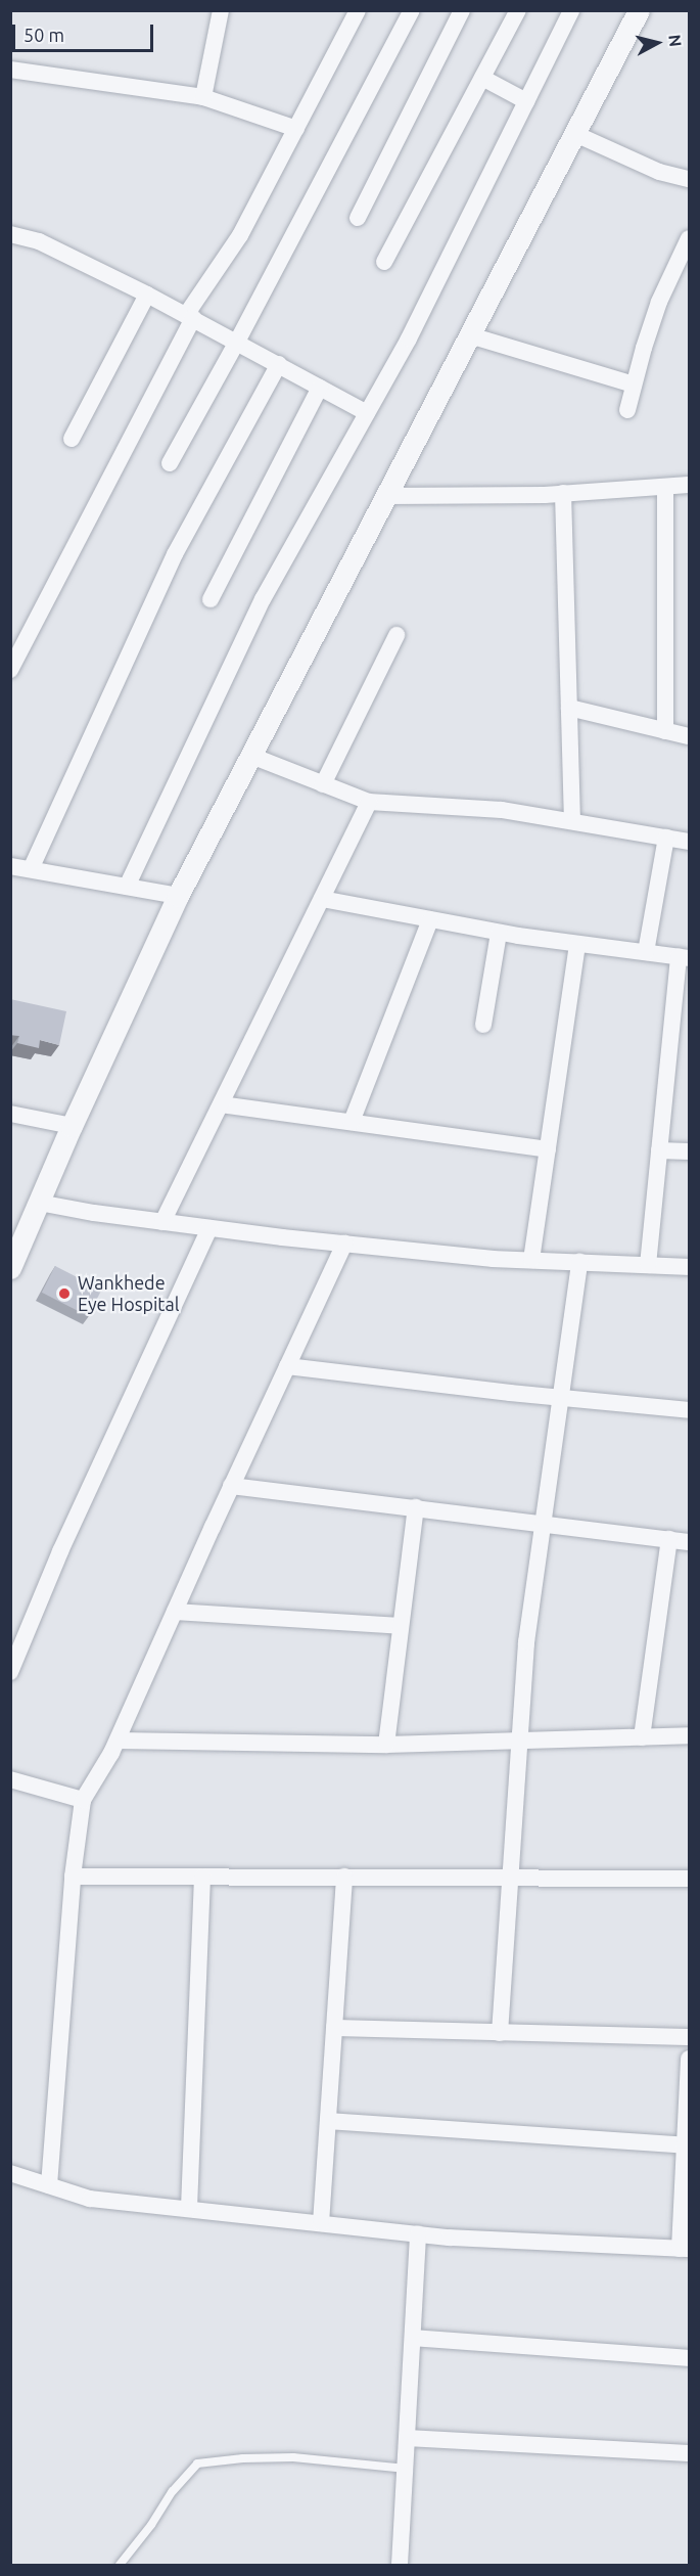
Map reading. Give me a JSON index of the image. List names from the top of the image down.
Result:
{
  "places": ["Wankhede Eye Hospital"],
  "scale_bar": "50 m",
  "north": "right"
}
